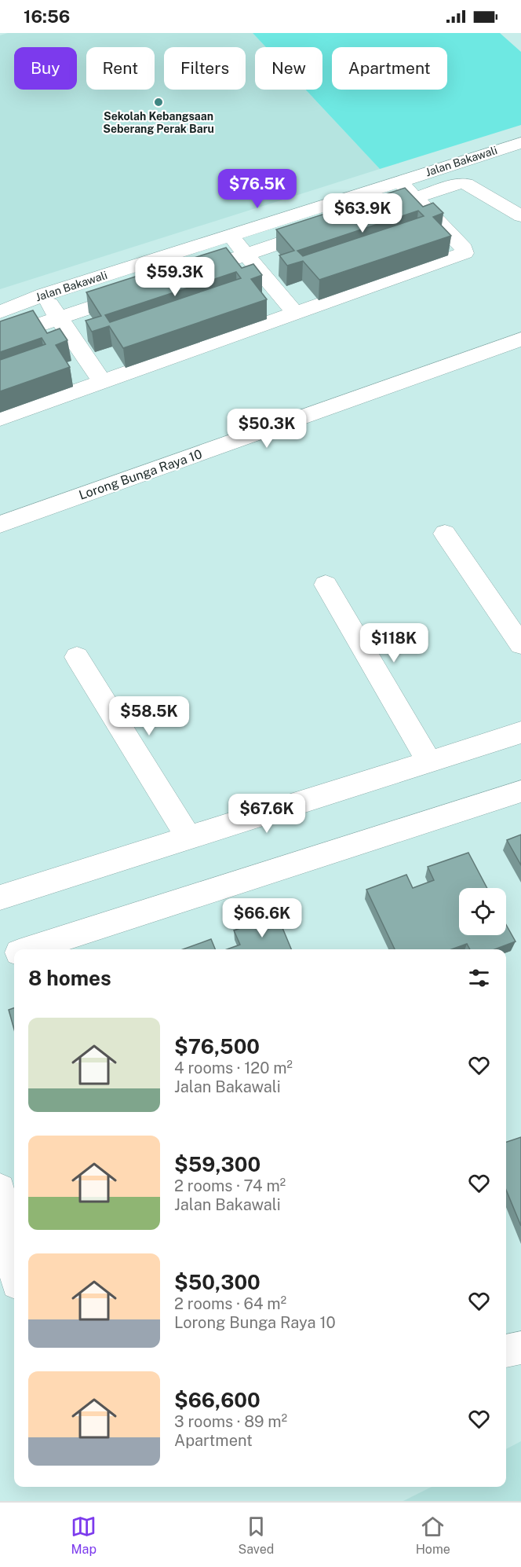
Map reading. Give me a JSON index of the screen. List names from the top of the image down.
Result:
{
  "streets": {
    "street": ["Jalan Bakawali", "Lorong Bunga Raya 10"]
  },
  "places": ["Sekolah Kebangsaan Seberang Perak Baru"],
  "page": {
    "status": "16:56",
    "chip": [
      "Buy",
      "Rent",
      "Filters",
      "New",
      "Apartment"
    ],
    "price": [
      "$76.5K",
      "$63.9K",
      "$59.3K",
      "$50.3K",
      "$118K",
      "$58.5K",
      "$67.6K",
      "$66.6K"
    ],
    "heading": "8 homes",
    "list": [
      {
        "name": "$76,500",
        "note": "4 rooms · 120 m² · Jalan Bakawali"
      },
      {
        "name": "$59,300",
        "note": "2 rooms · 74 m² · Jalan Bakawali"
      },
      {
        "name": "$50,300",
        "note": "2 rooms · 64 m² · Lorong Bunga Raya 10"
      },
      {
        "name": "$66,600",
        "note": "3 rooms · 89 m² · Apartment"
      }
    ],
    "tabs": ["Map", "Saved", "Home"]
  }
}
